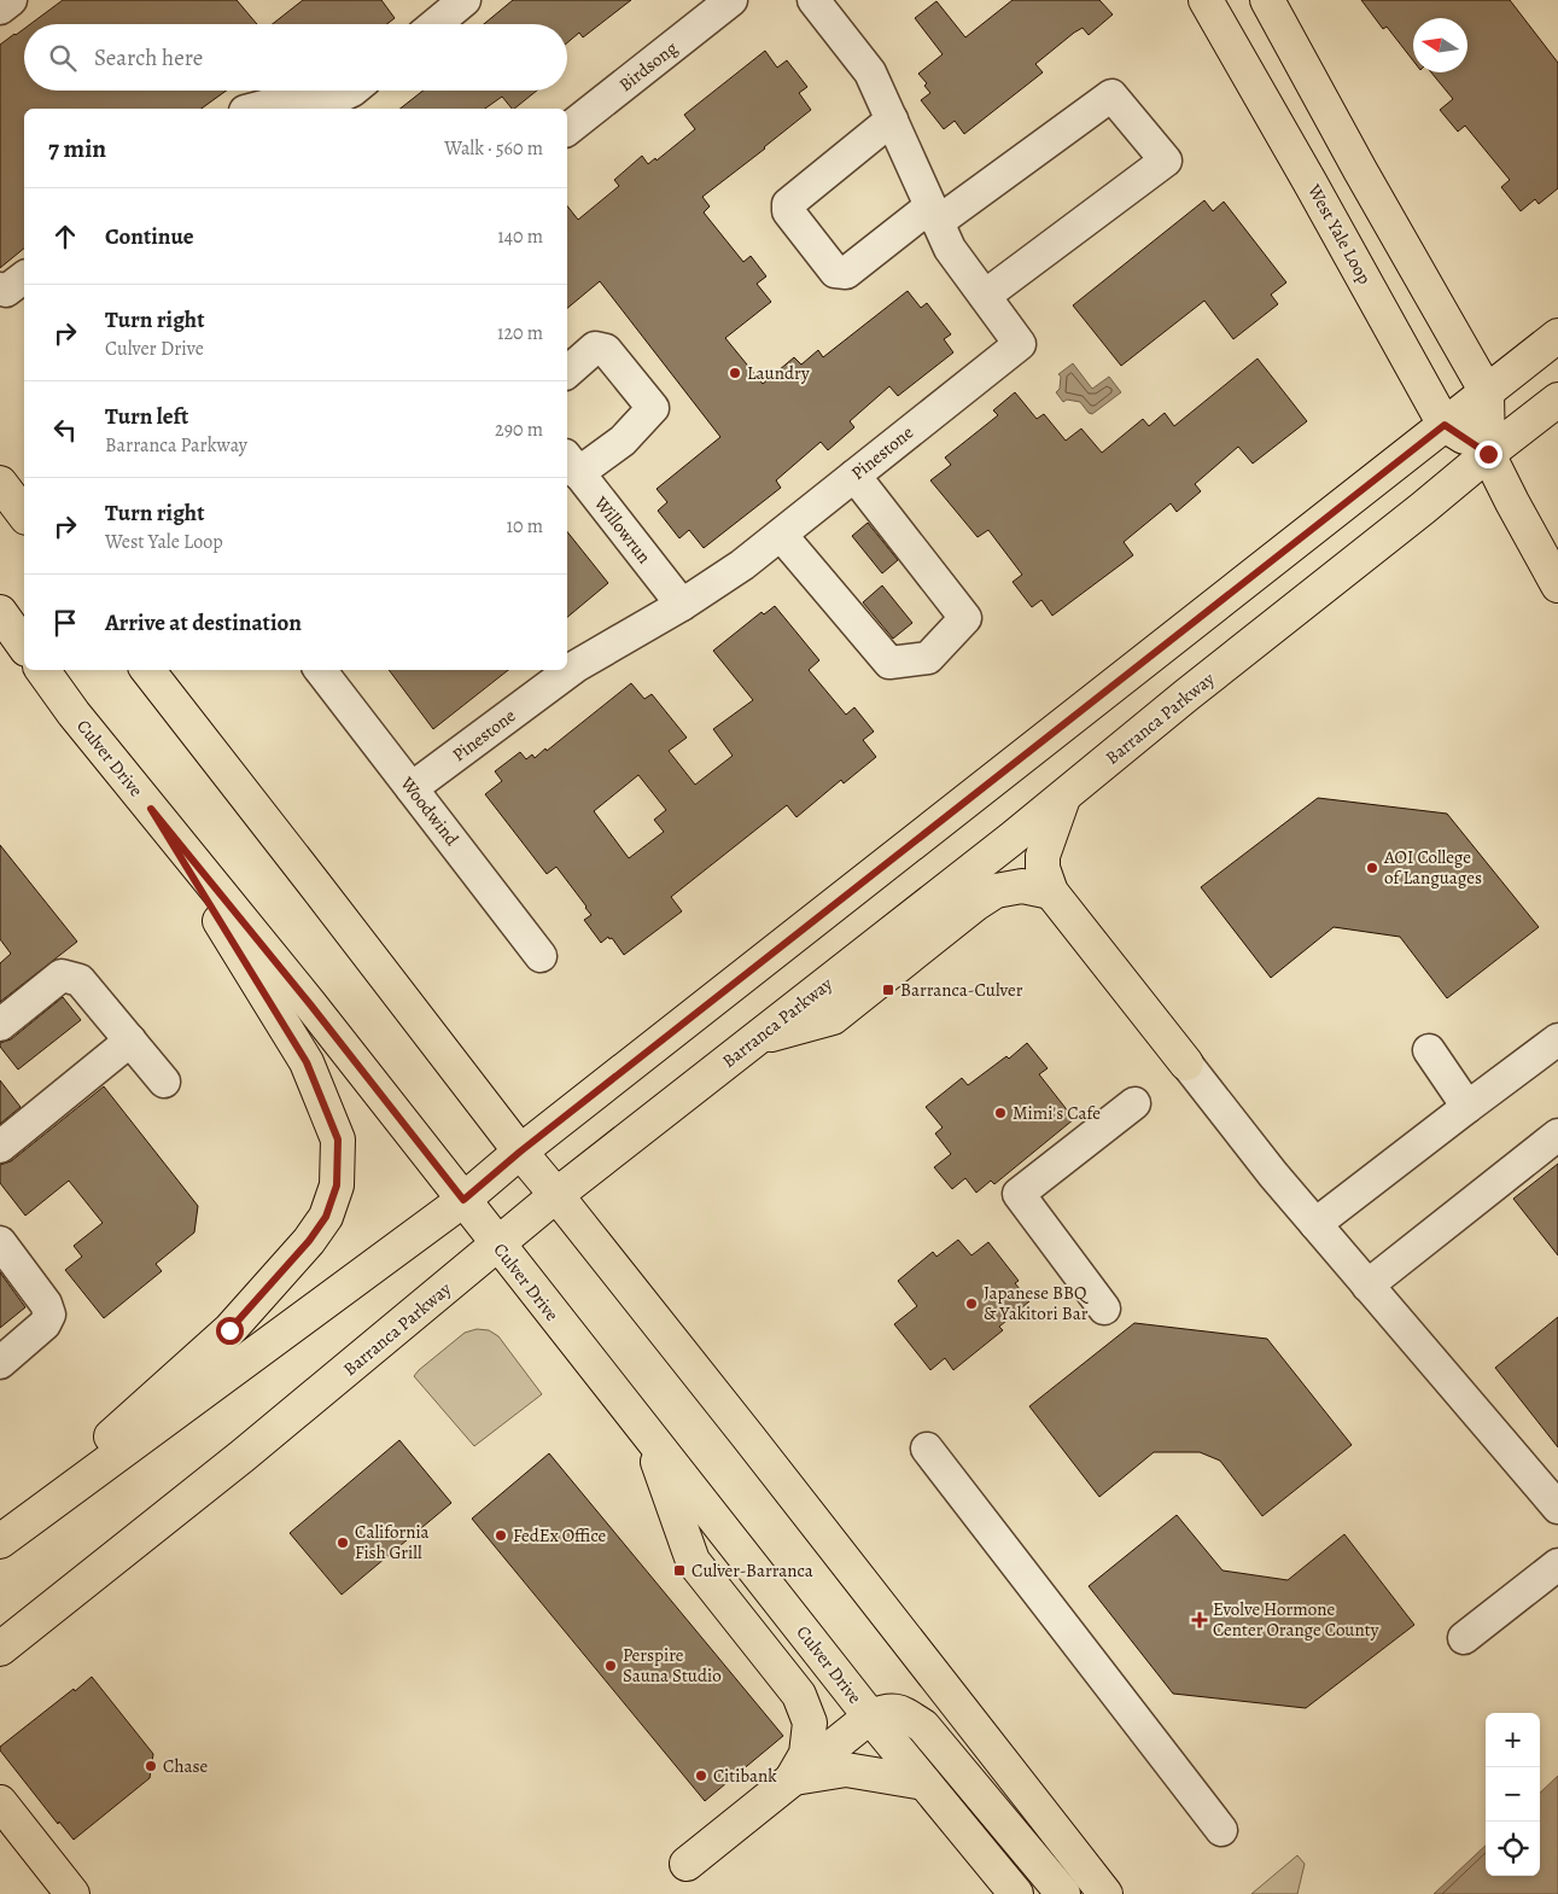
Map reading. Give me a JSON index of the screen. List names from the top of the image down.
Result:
{
  "streets": {
    "main road": ["West Yale Loop", "Barranca Parkway", "Culver Drive"],
    "street": [
      "Birdsong",
      "Pinestone",
      "Willowrun",
      "Woodwind"
    ]
  },
  "crossings": [
    ["West Yale Loop", "Barranca Parkway"],
    ["Pinestone", "Willowrun"],
    ["Pinestone", "Woodwind"],
    ["Barranca Parkway", "Culver Drive"]
  ],
  "places": {
    "other": [
      "Laundry",
      "AOI College of Languages",
      "Mimi's Cafe",
      "Japanese BBQ & Yakitori Bar",
      "FedEx Office",
      "California Fish Grill",
      "Perspire Sauna Studio",
      "Chase",
      "Citibank"
    ],
    "transit": ["Barranca-Culver", "Culver-Barranca"],
    "health": ["Evolve Hormone Center Orange County"]
  },
  "north": "left",
  "page": {
    "search": "Search here",
    "heading": ["7 min", "Walk · 560 m"],
    "list": [
      ["Continue", "140 m"],
      ["Turn right", "Culver Drive", "120 m"],
      ["Turn left", "Barranca Parkway", "290 m"],
      ["Turn right", "West Yale Loop", "10 m"],
      "Arrive at destination"
    ],
    "map_buttons": ["+", "−"]
  }
}
